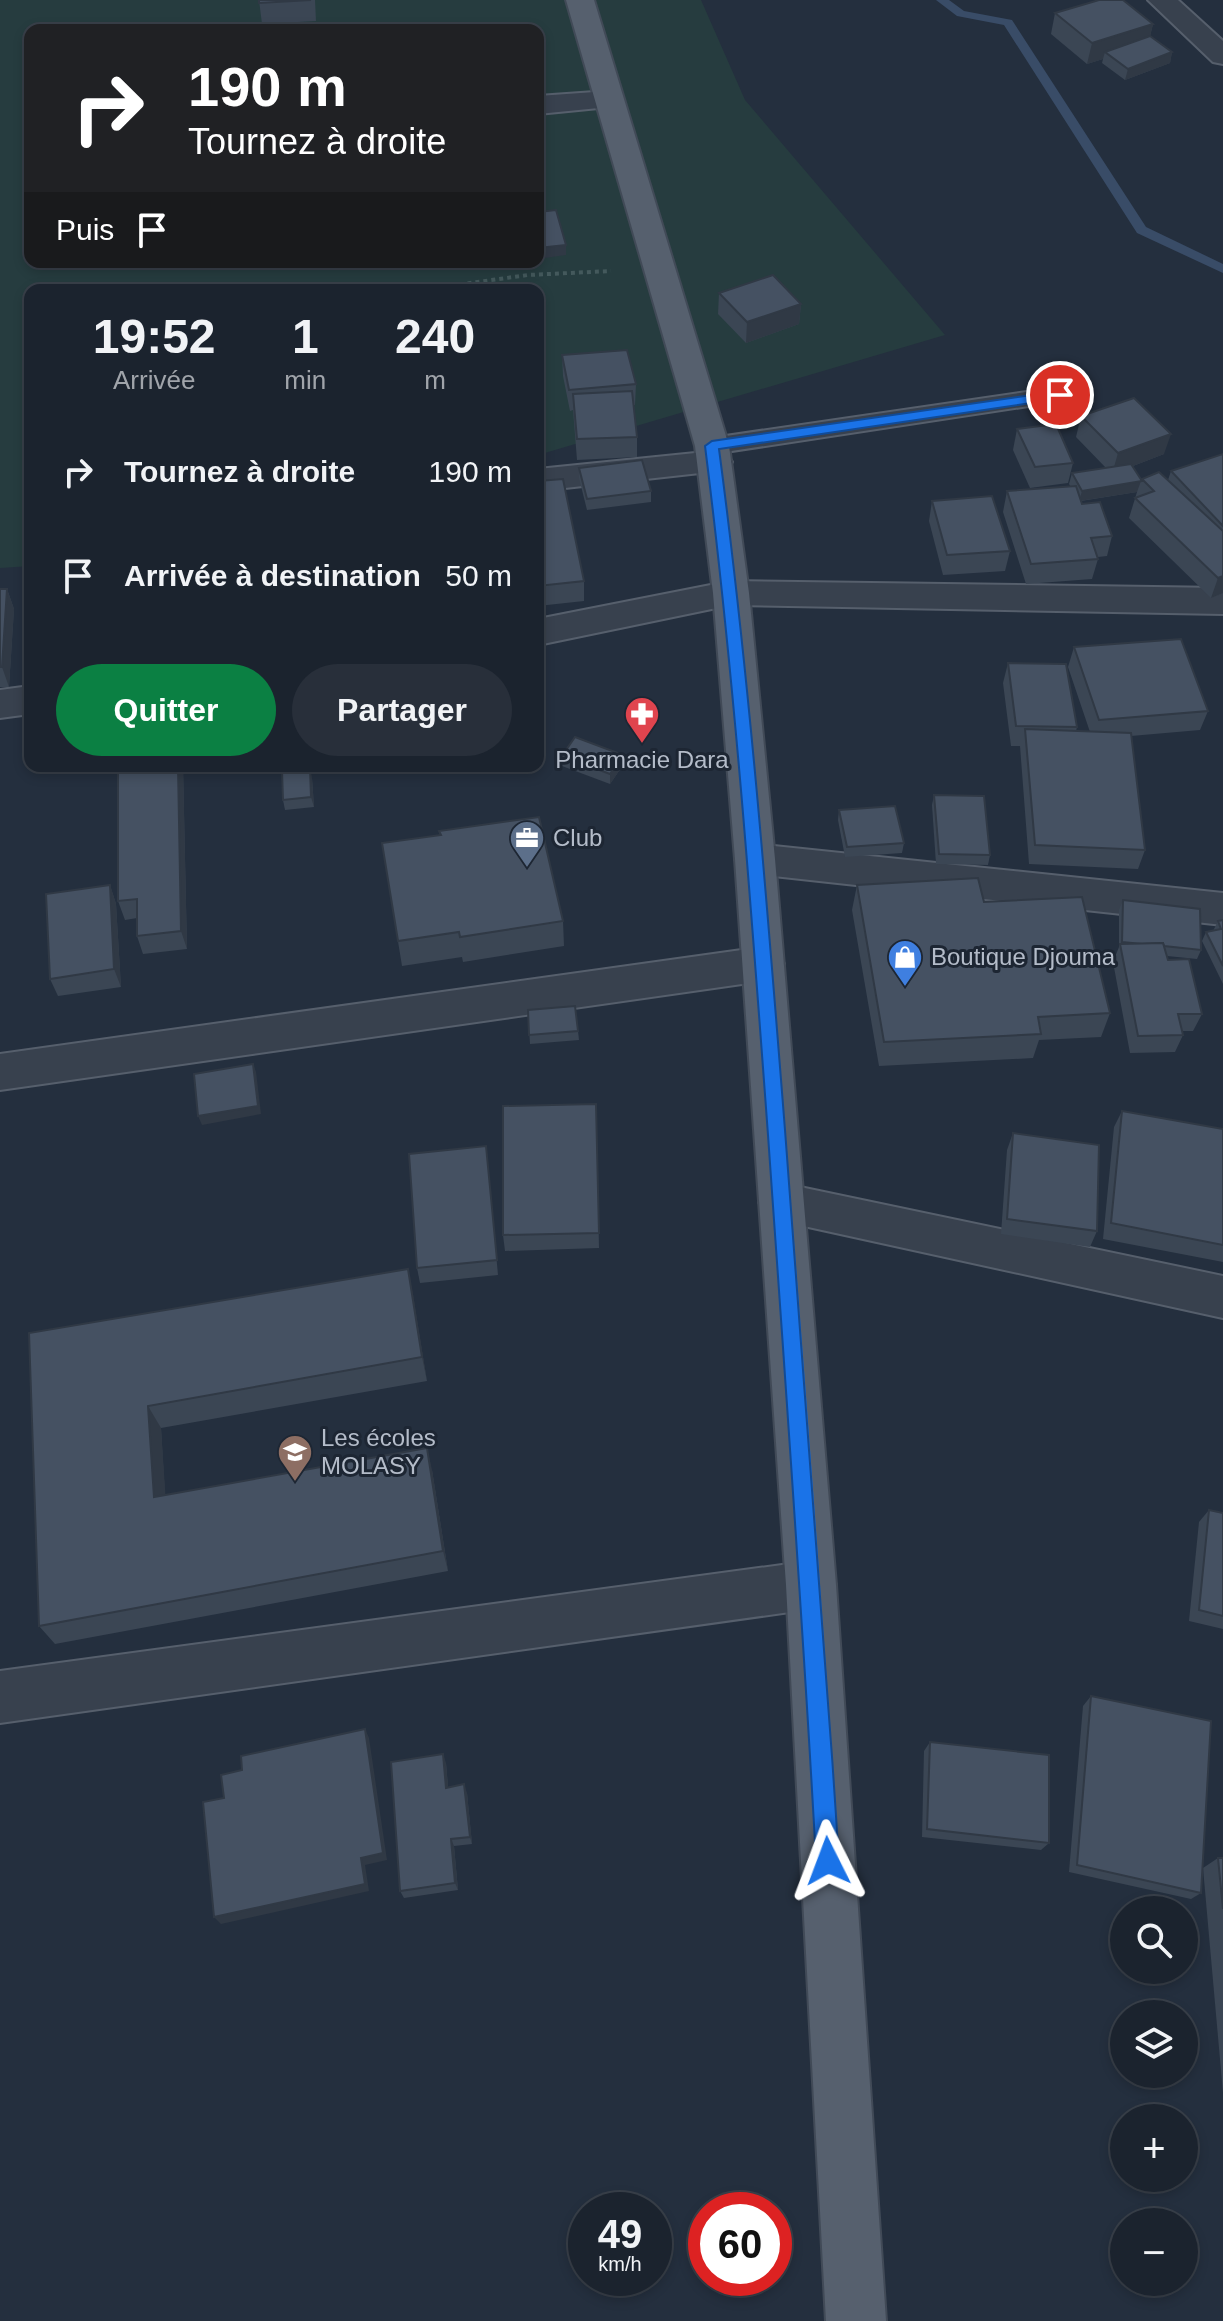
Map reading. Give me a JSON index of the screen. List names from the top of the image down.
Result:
{
  "places": {
    "pharmacy": ["Pharmacie Dara"],
    "office": ["Club"],
    "shop": ["Boutique Djouma"],
    "school or university": ["Les écoles MOLASY"]
  },
  "page": {
    "turn": ["190 m", "Tournez à droite"],
    "then": "Puis",
    "eta": [
      "19:52",
      "Arrivée",
      "1",
      "min",
      "240",
      "m"
    ],
    "list": [
      {
        "name": "Tournez à droite",
        "value": "190 m"
      },
      {
        "name": "Arrivée à destination",
        "value": "50 m"
      }
    ],
    "buttons": ["Quitter", "Partager"],
    "map_buttons": ["+", "−"],
    "speed": "49 km/h",
    "limit": "60"
  }
}
